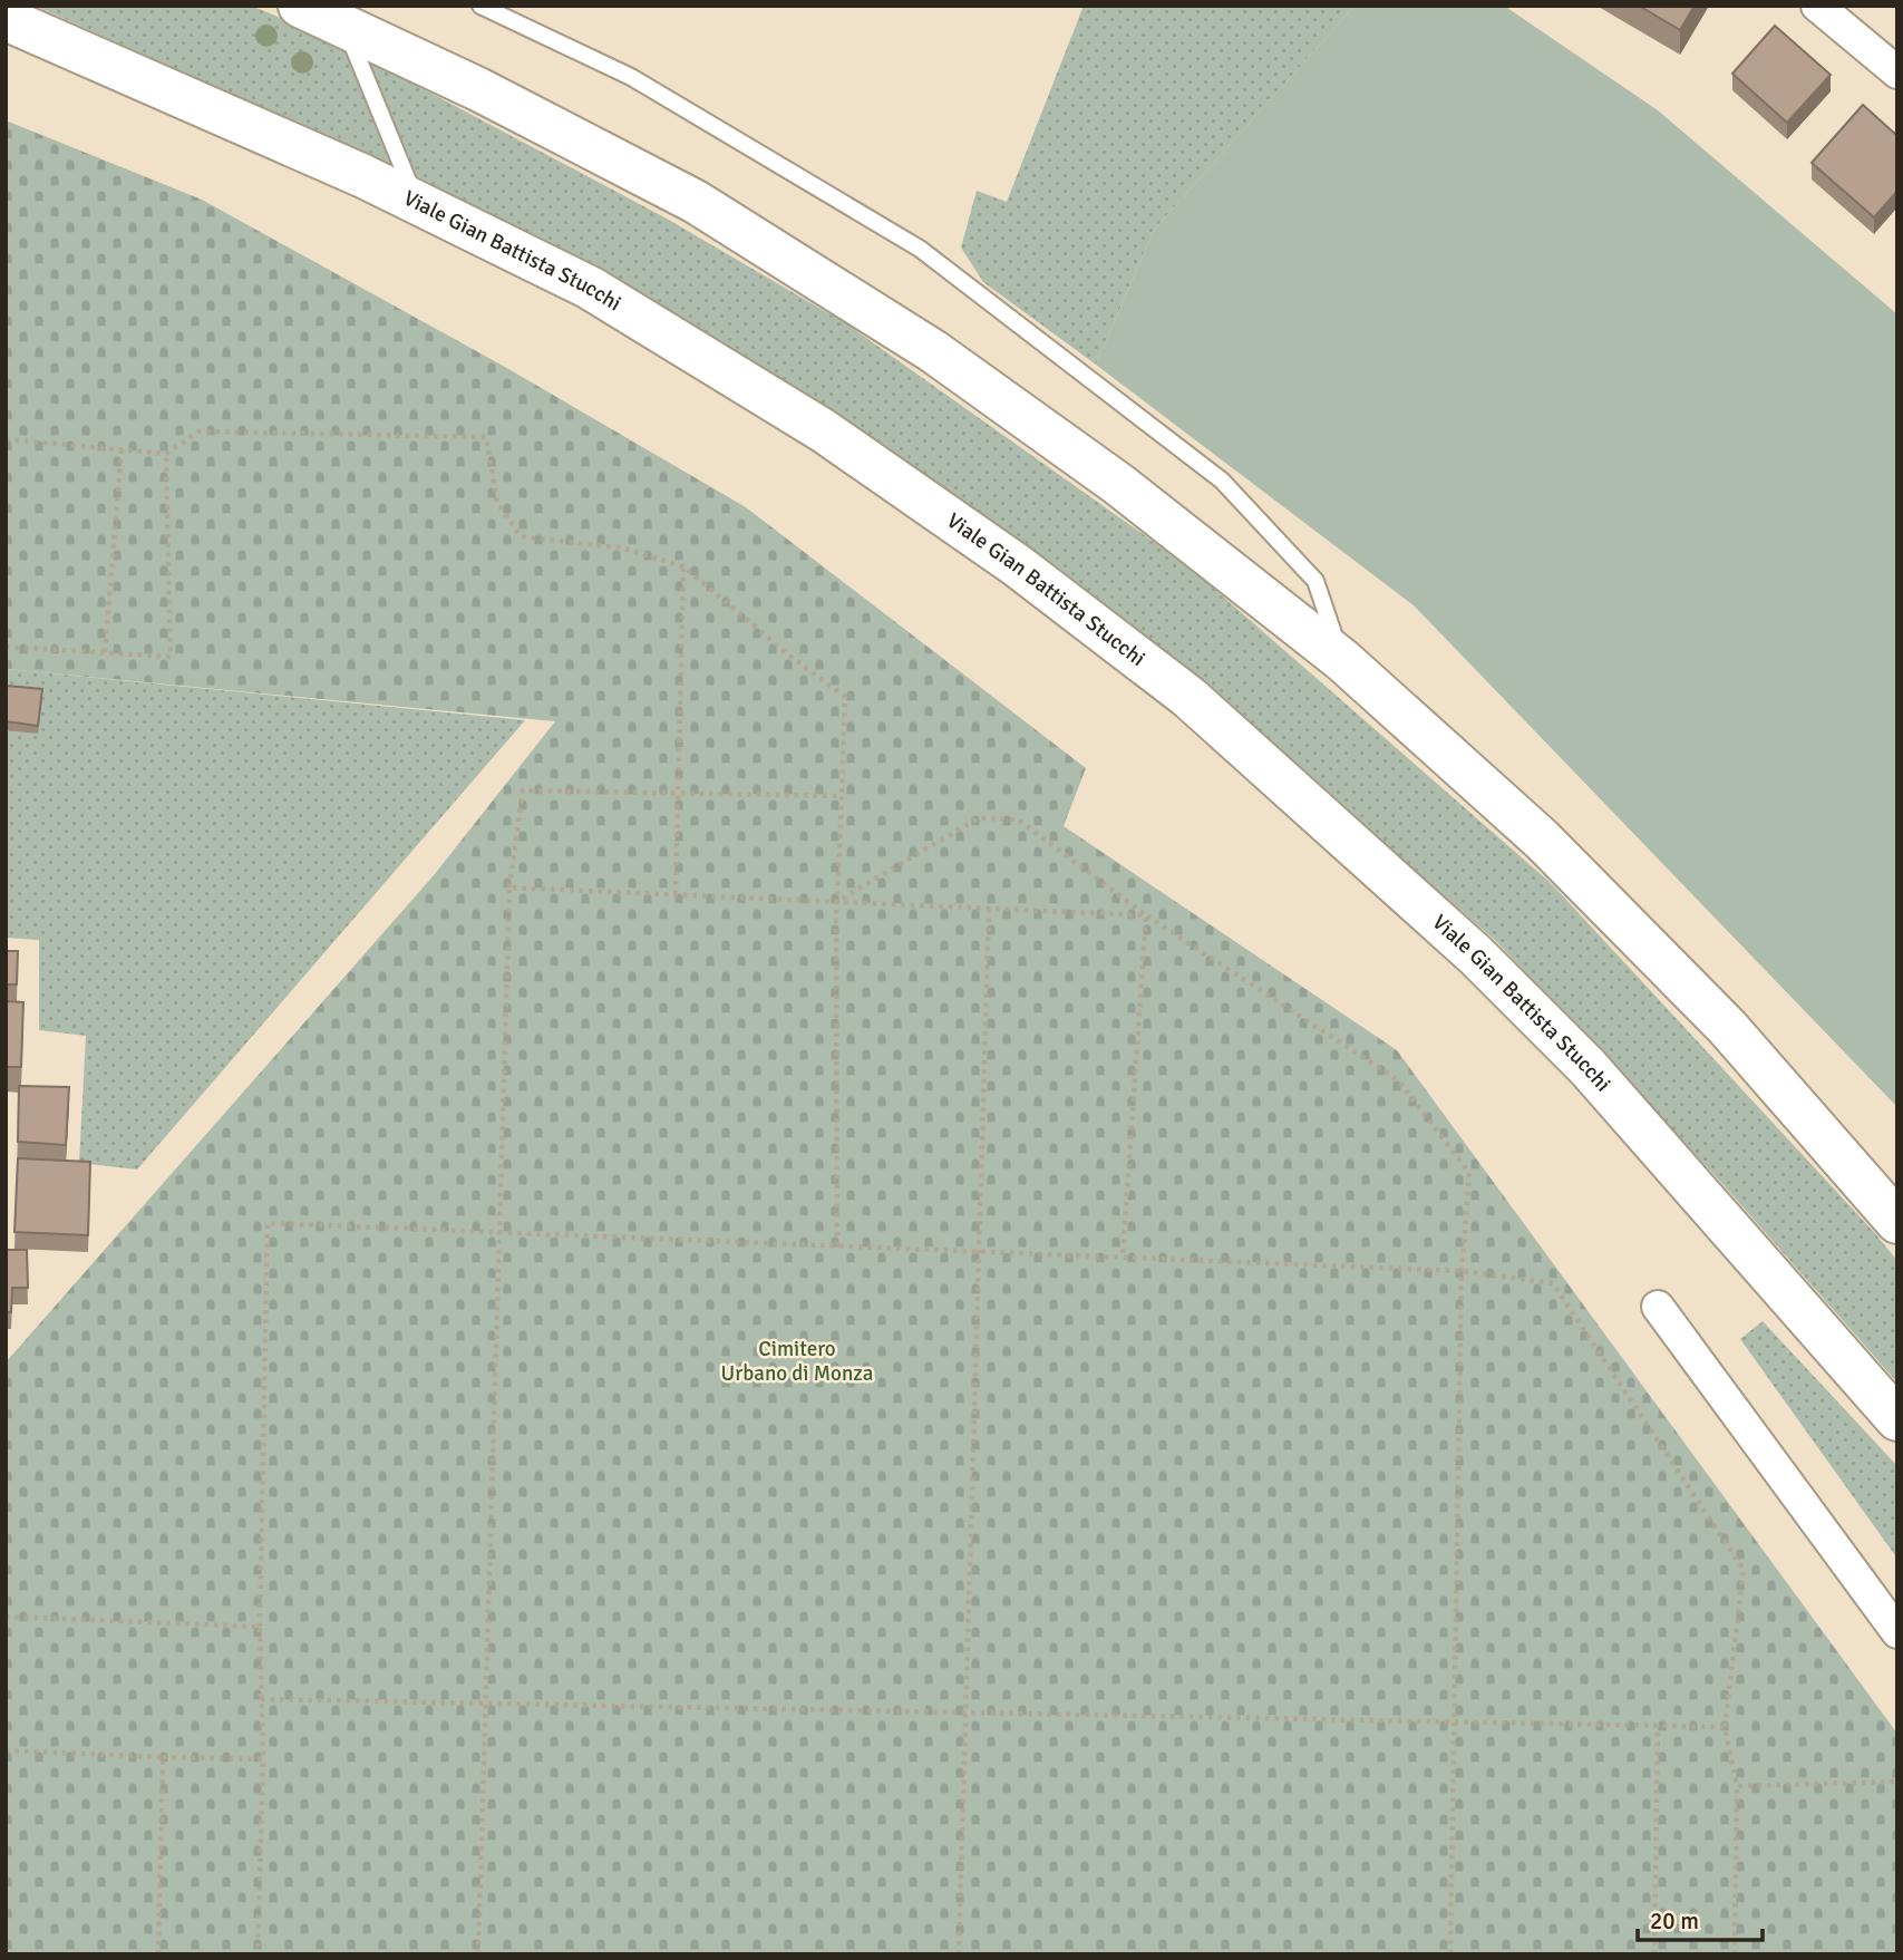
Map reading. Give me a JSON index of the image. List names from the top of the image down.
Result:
{
  "streets": {
    "main road": ["Viale Gian Battista Stucchi"]
  },
  "parks": ["Cimitero Urbano di Monza"],
  "scale_bar": "20 m"
}
